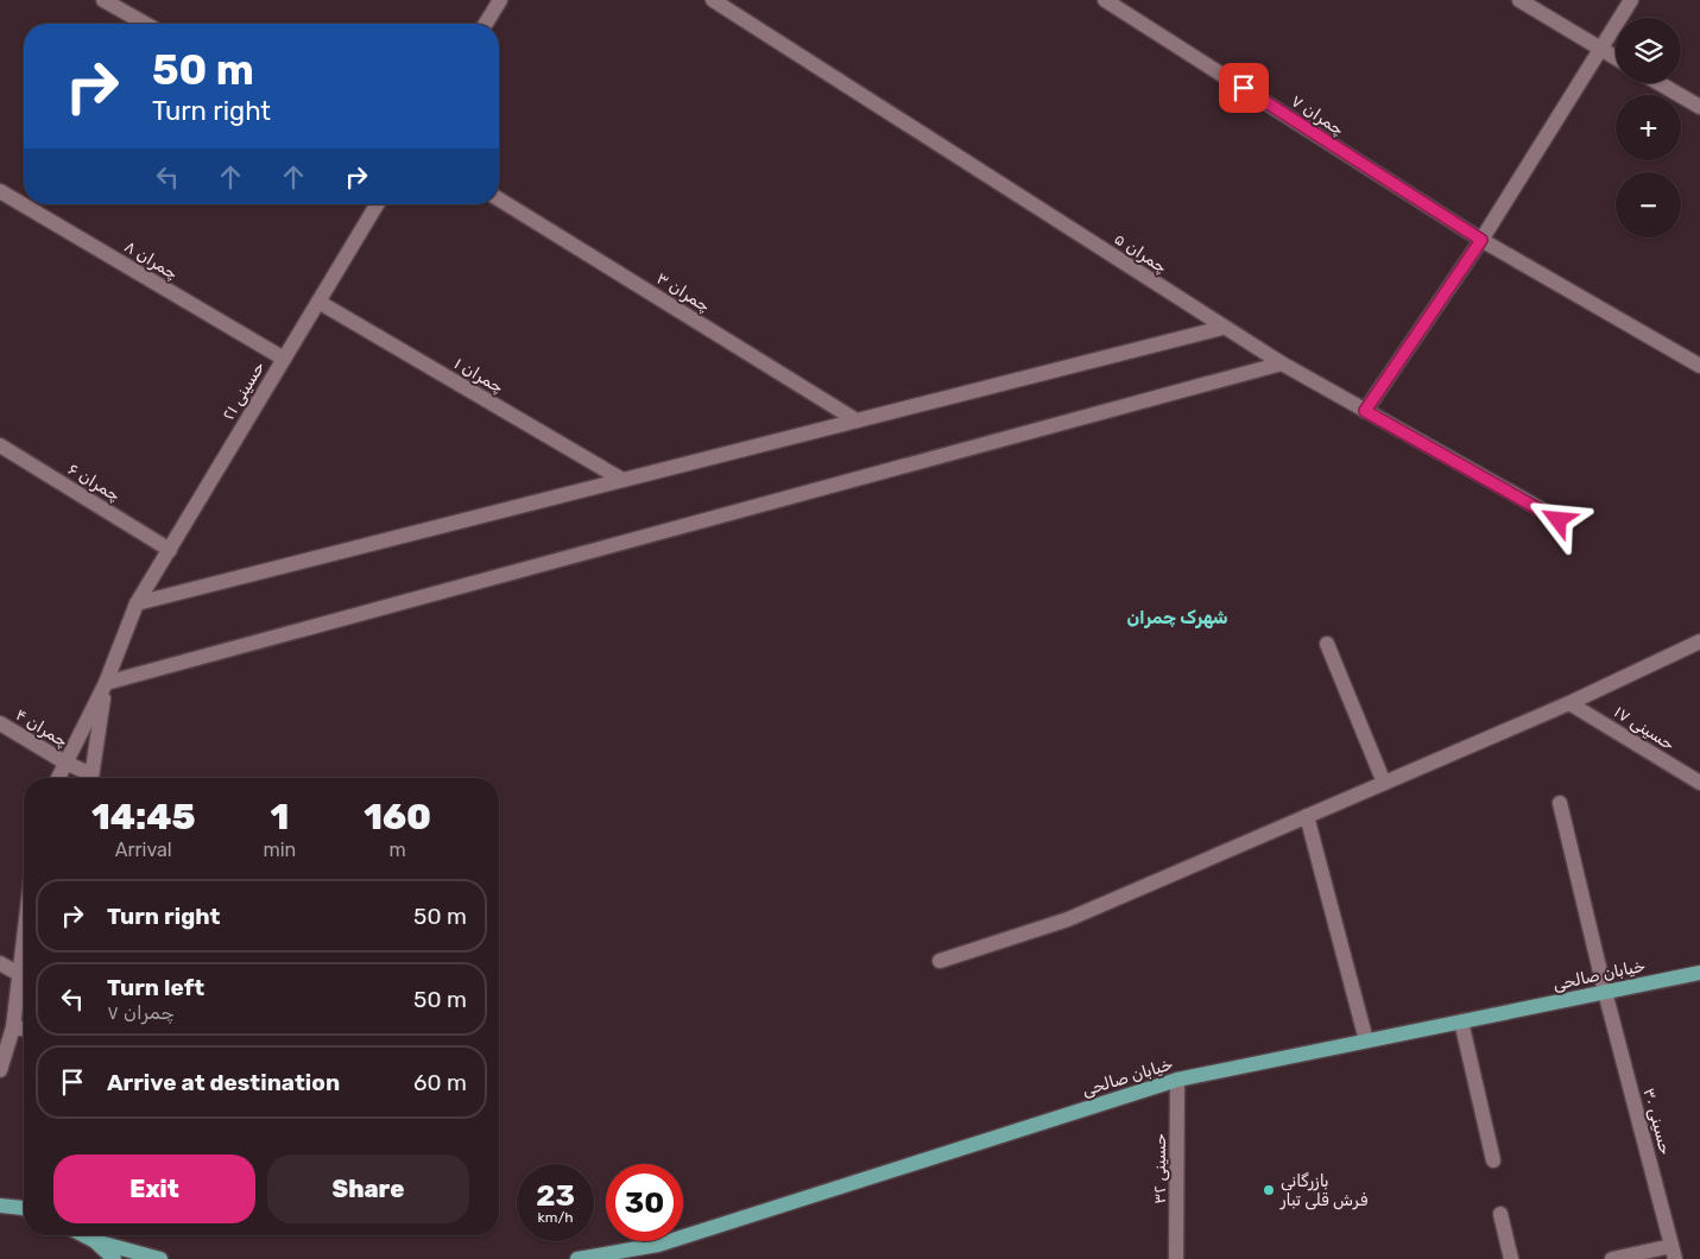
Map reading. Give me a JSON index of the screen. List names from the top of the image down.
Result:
{
  "streets": {
    "main road": ["خيابان صالحی"],
    "street": [
      "چمران ۷",
      "چمران ۵",
      "چمران ۸",
      "چمران ۳",
      "چمران ۱",
      "حسینی ۲۱",
      "چمران ۶",
      "چمران ۴",
      "حسینی ۱۷",
      "حسینی ۳۰",
      "حسینی ۳۲"
    ]
  },
  "crossings": [
    ["چمران ۸", "حسینی ۲۱"],
    ["چمران ۱", "حسینی ۲۱"],
    ["حسینی ۲۱", "چمران ۶"],
    ["خيابان صالحی", "حسینی ۳۰"],
    ["خيابان صالحی", "حسینی ۳۲"]
  ],
  "districts": ["شهرک چمران"],
  "places": ["بازرگانی فرش قلی تبار"],
  "page": {
    "map_buttons": ["+", "−"],
    "turn": ["50 m", "Turn right"],
    "eta": [
      "14:45",
      "Arrival",
      "1",
      "min",
      "160",
      "m"
    ],
    "list": [
      {
        "name": "Turn right",
        "value": "50 m"
      },
      {
        "name": "Turn left",
        "note": "چمران ۷",
        "value": "50 m"
      },
      {
        "name": "Arrive at destination",
        "value": "60 m"
      }
    ],
    "buttons": ["Exit", "Share"],
    "speed": "23 km/h",
    "limit": "30"
  }
}
